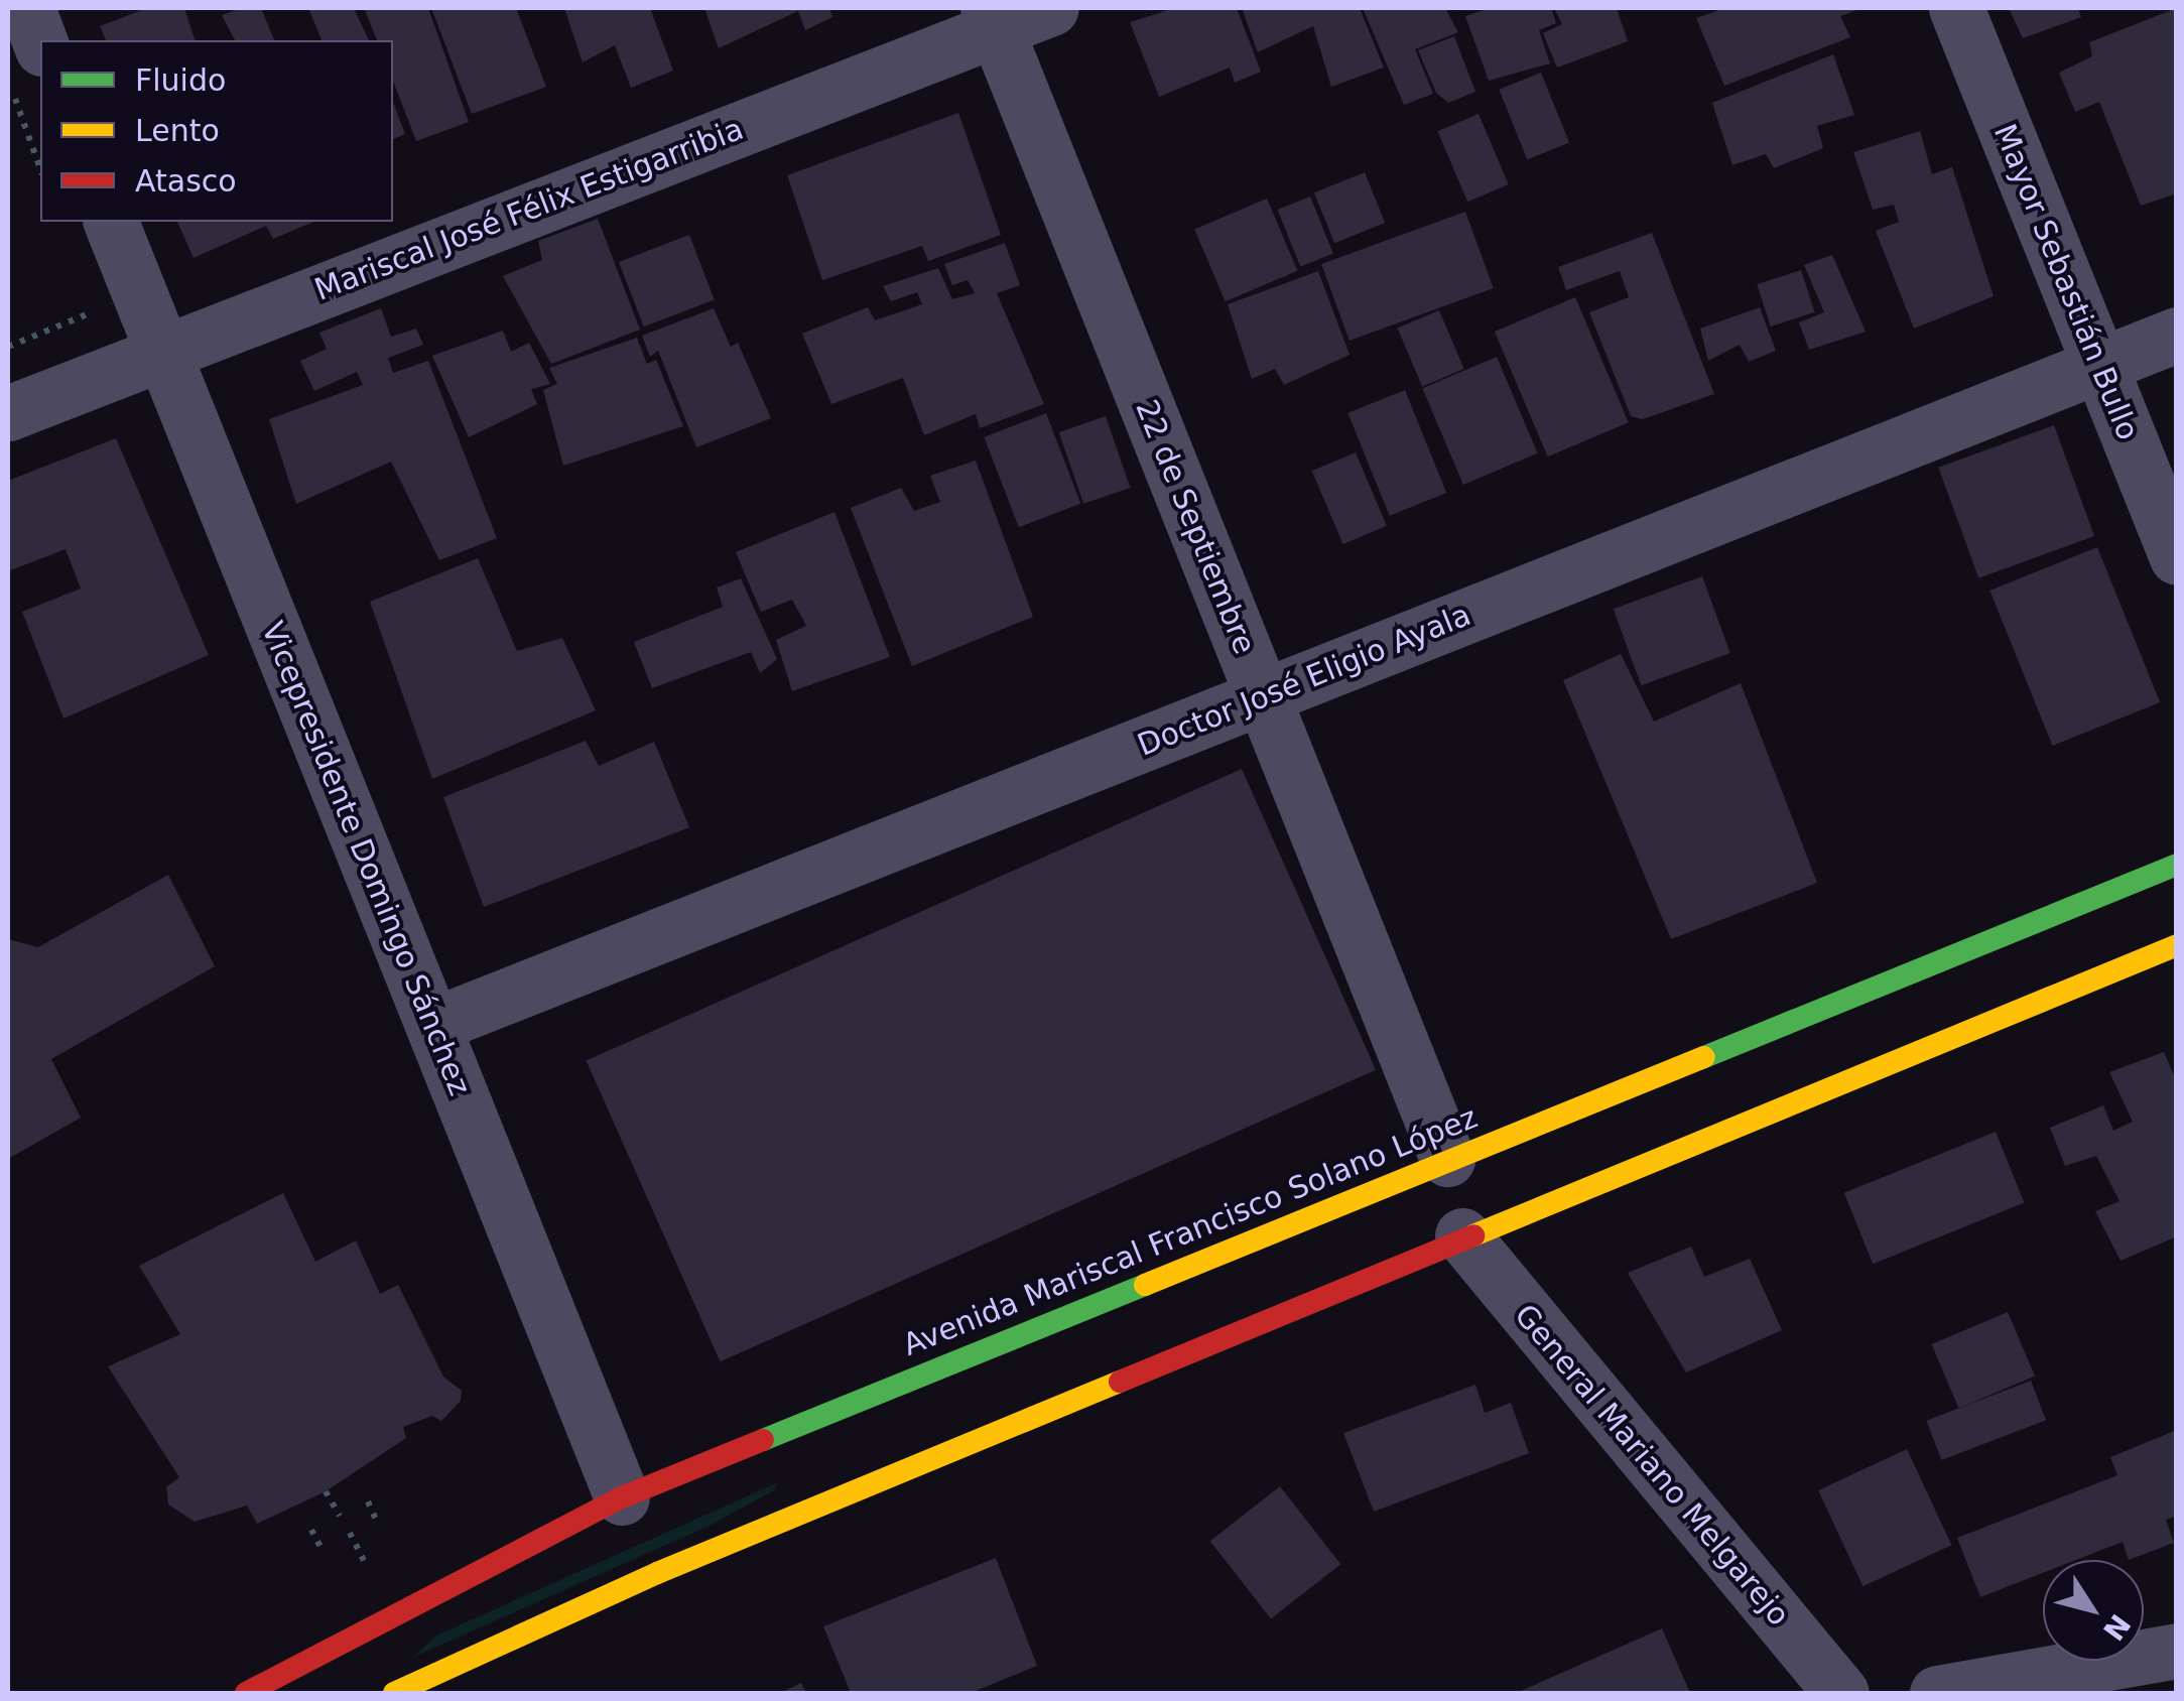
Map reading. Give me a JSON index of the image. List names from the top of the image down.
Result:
{
  "streets": {
    "highway": ["Avenida Mariscal Francisco Solano López"],
    "street": [
      "Mariscal José Félix Estigarribia",
      "Mayor Sebastián Bullo",
      "22 de Septiembre",
      "Doctor José Eligio Ayala",
      "Vicepresidente Domingo Sánchez",
      "General Mariano Melgarejo"
    ]
  },
  "crossings": [
    ["Mariscal José Félix Estigarribia", "22 de Septiembre"],
    ["Mariscal José Félix Estigarribia", "Vicepresidente Domingo Sánchez"],
    ["Mayor Sebastián Bullo", "Doctor José Eligio Ayala"],
    ["22 de Septiembre", "Doctor José Eligio Ayala"],
    ["22 de Septiembre", "Avenida Mariscal Francisco Solano López"],
    ["Doctor José Eligio Ayala", "Vicepresidente Domingo Sánchez"],
    ["Vicepresidente Domingo Sánchez", "Avenida Mariscal Francisco Solano López"]
  ],
  "legend": ["Fluido", "Lento", "Atasco"],
  "north": "bottom right"
}
